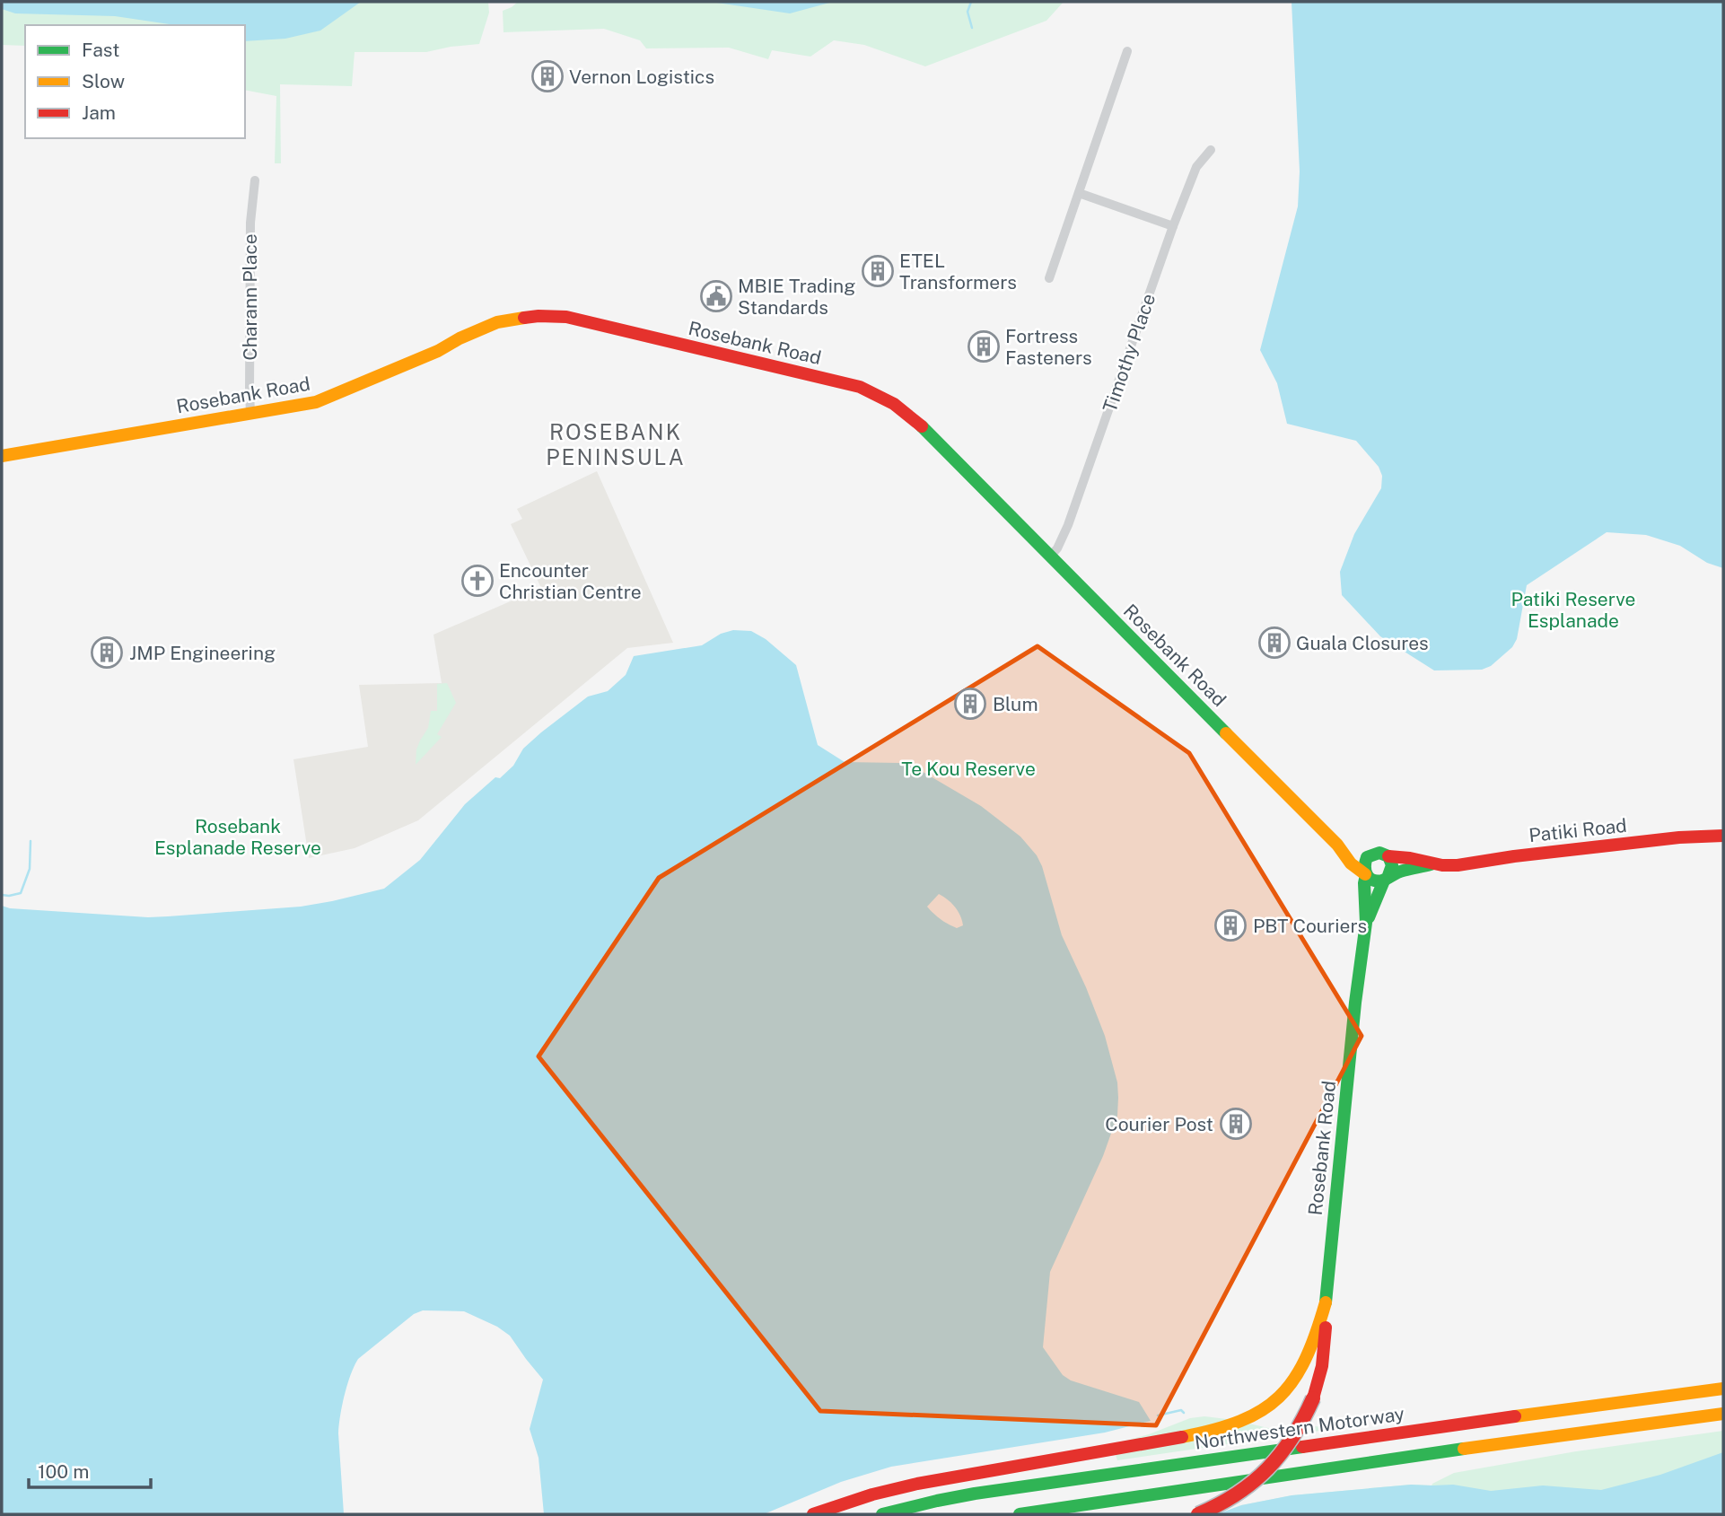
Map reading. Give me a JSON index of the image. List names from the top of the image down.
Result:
{
  "streets": {
    "main road": ["Rosebank Road", "Patiki Road", "Northwestern Motorway"],
    "street": ["Charann Place", "Timothy Place"]
  },
  "crossings": [
    ["Charann Place", "Rosebank Road"],
    ["Rosebank Road", "Timothy Place"],
    ["Rosebank Road", "Patiki Road"]
  ],
  "districts": ["ROSEBANK PENINSULA"],
  "parks": ["Patiki Reserve Esplanade", "Te Kou Reserve", "Rosebank Esplanade Reserve"],
  "places": {
    "building": [
      "Vernon Logistics",
      "ETEL Transformers",
      "Fortress Fasteners",
      "Guala Closures",
      "JMP Engineering",
      "Blum",
      "PBT Couriers",
      "Courier Post"
    ],
    "public building": ["MBIE Trading Standards"],
    "church": ["Encounter Christian Centre"]
  },
  "legend": ["Fast", "Slow", "Jam"],
  "scale_bar": "100 m"
}
